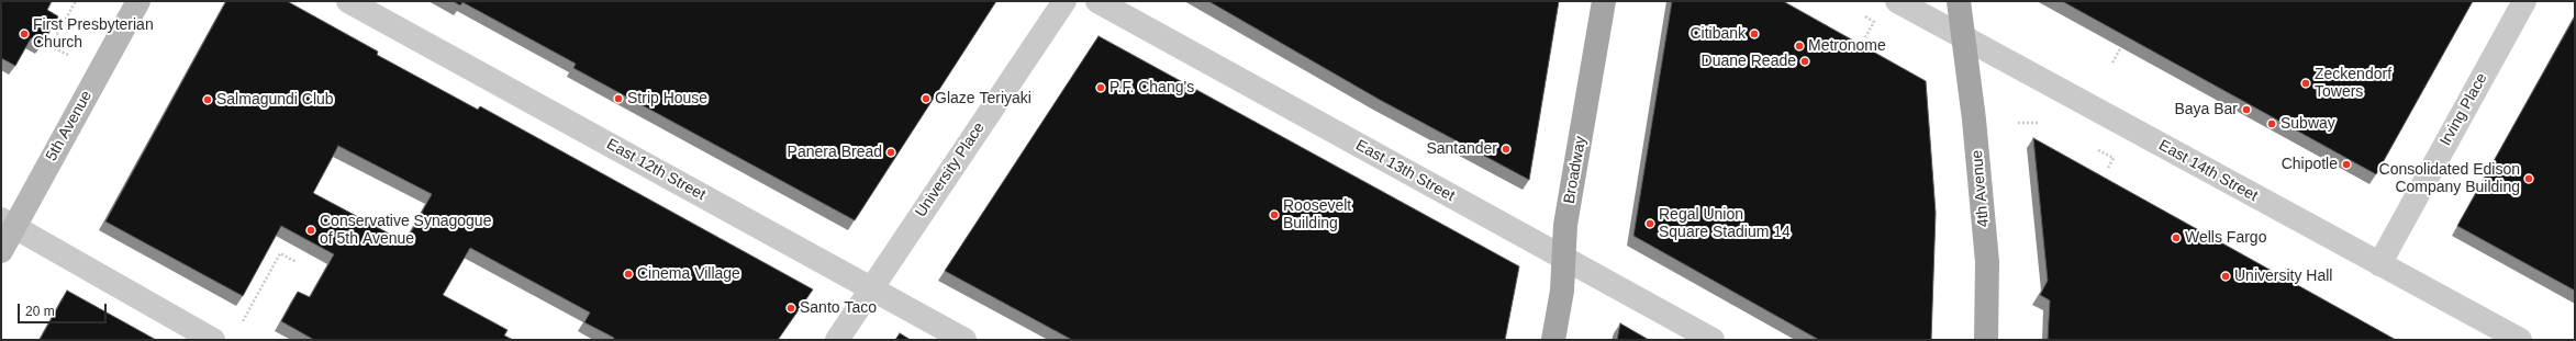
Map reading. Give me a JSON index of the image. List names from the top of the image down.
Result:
{
  "streets": {
    "main road": ["5th Avenue", "Broadway", "4th Avenue"],
    "street": [
      "Irving Place",
      "East 12th Street",
      "University Place",
      "East 13th Street",
      "East 14th Street"
    ]
  },
  "crossings": [
    ["Irving Place", "East 14th Street"],
    ["East 12th Street", "University Place"],
    ["Broadway", "East 13th Street"],
    ["East 14th Street", "4th Avenue"]
  ],
  "places": [
    "First Presbyterian Church",
    "Citibank",
    "Metronome",
    "Duane Reade",
    "Zeckendorf Towers",
    "P.F. Chang's",
    "Strip House",
    "Glaze Teriyaki",
    "Salmagundi Club",
    "Baya Bar",
    "Subway",
    "Santander",
    "Panera Bread",
    "Chipotle",
    "Consolidated Edison Company Building",
    "Roosevelt Building",
    "Regal Union Square Stadium 14",
    "Conservative Synagogue of 5th Avenue",
    "Wells Fargo",
    "Cinema Village",
    "University Hall",
    "Santo Taco"
  ],
  "scale_bar": "20 m"
}
